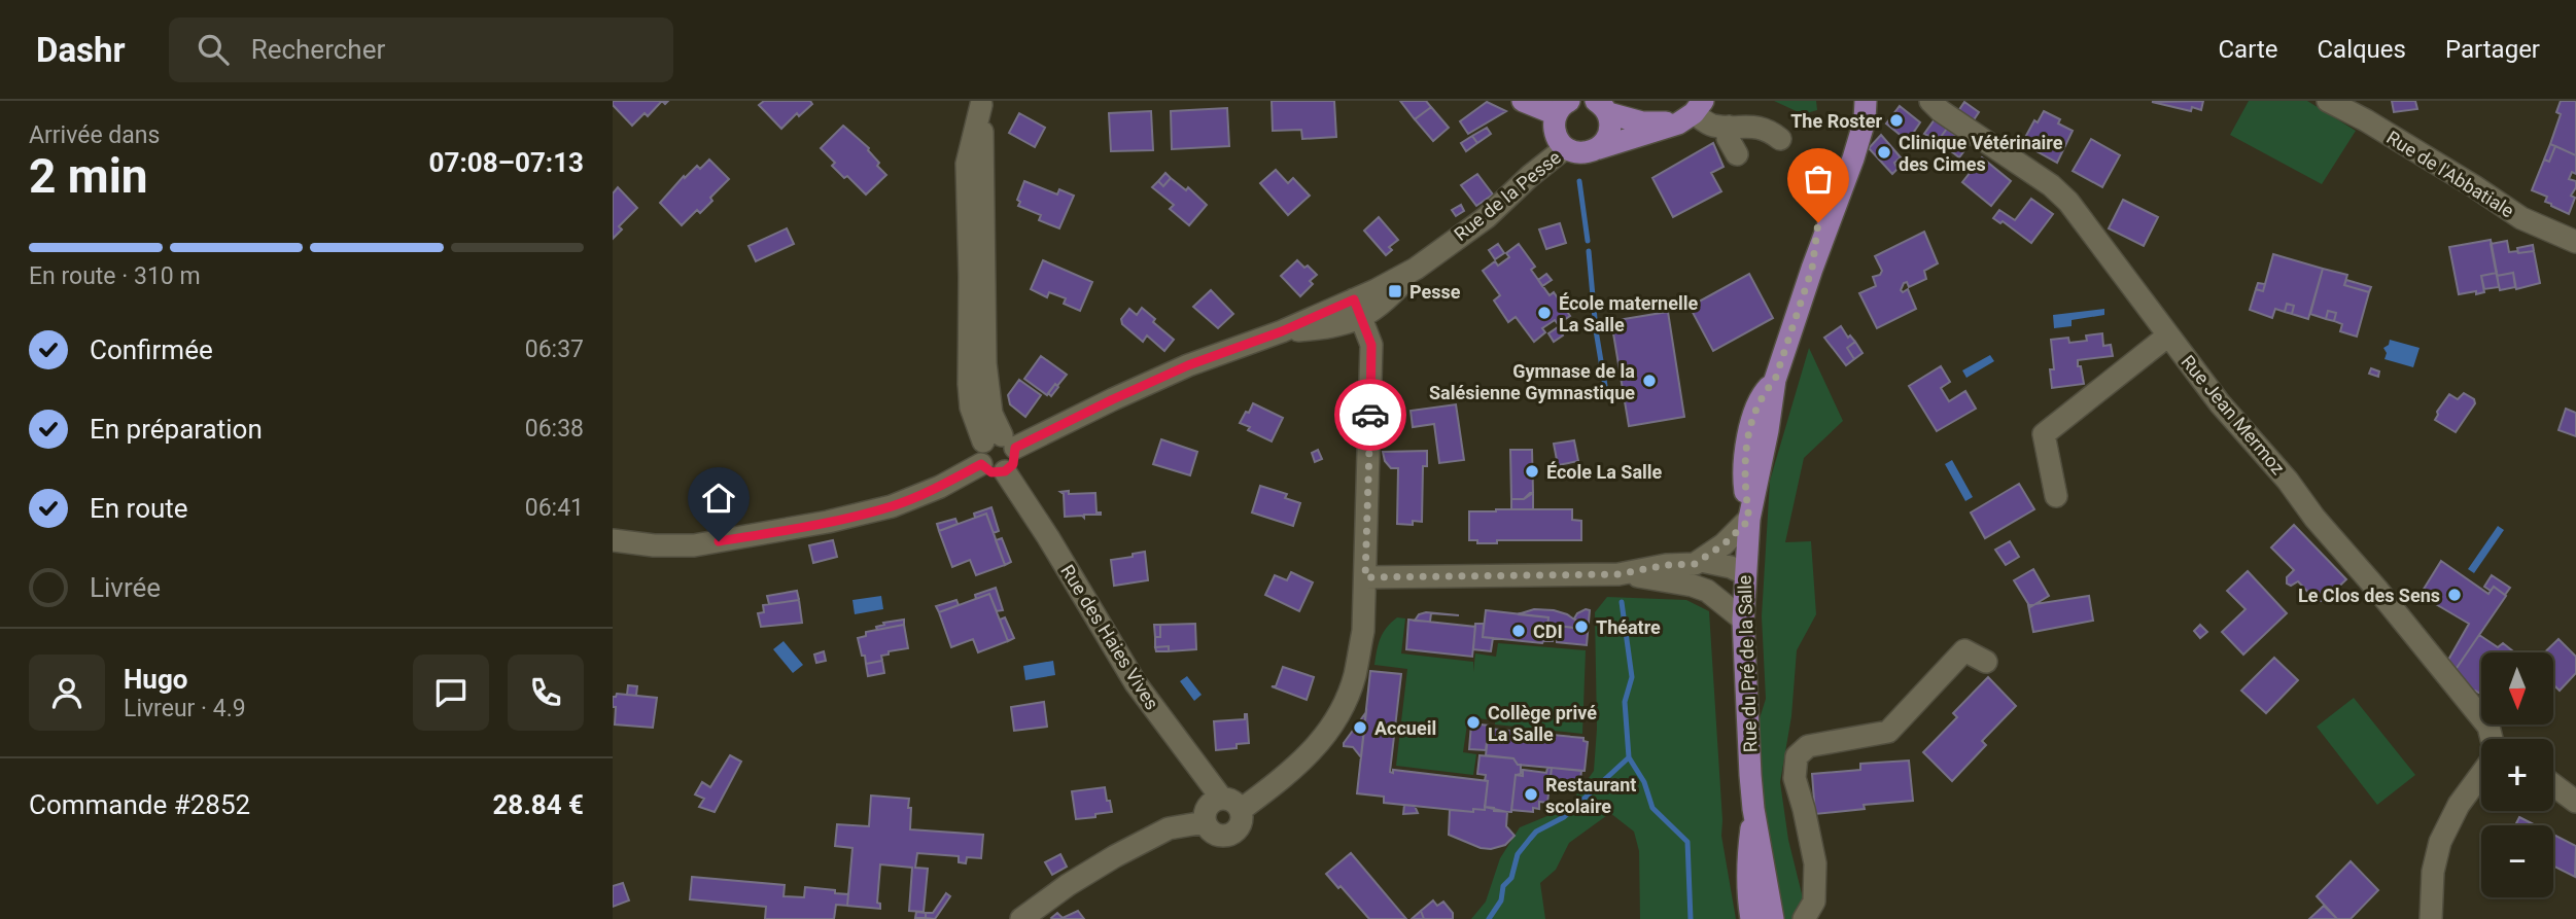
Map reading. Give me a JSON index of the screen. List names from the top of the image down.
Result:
{
  "streets": {
    "main road": ["Rue du Pré de la Salle"],
    "street": [
      "Rue de l'Abbatiale",
      "Rue de la Pesse",
      "Rue Jean Mermoz",
      "Rue des Haies Vives"
    ]
  },
  "places": {
    "other": [
      "The Roster",
      "Clinique Vétérinaire des Cimes",
      "École maternelle La Salle",
      "Gymnase de la Salésienne Gymnastique",
      "École La Salle",
      "Le Clos des Sens",
      "Théatre",
      "CDI",
      "Collège privé La Salle",
      "Accueil",
      "Restaurant scolaire"
    ],
    "transit": ["Pesse"]
  },
  "north": "bottom",
  "page": {
    "header": "Dashr",
    "search": "Rechercher",
    "nav": ["Carte", "Calques", "Partager"],
    "heading": ["2 min", "Arrivée dans", "07:08–07:13"],
    "panel": [
      "Hugo",
      "Livreur · 4.9",
      "Commande #2852",
      "28.84 €"
    ],
    "bar": "En route · 310 m",
    "list": [
      ["Confirmée", "06:37"],
      ["En préparation", "06:38"],
      ["En route", "06:41"],
      "Livrée"
    ],
    "map_buttons": ["+", "−"]
  }
}
